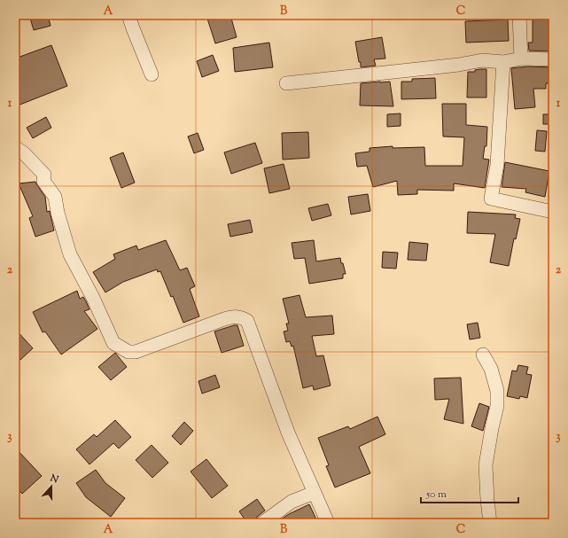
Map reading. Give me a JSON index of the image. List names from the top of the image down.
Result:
{
  "scale_bar": "50 m",
  "north": "top",
  "grid": {
    "columns": ["A", "B", "C"],
    "rows": ["1", "2", "3"]
  }
}
